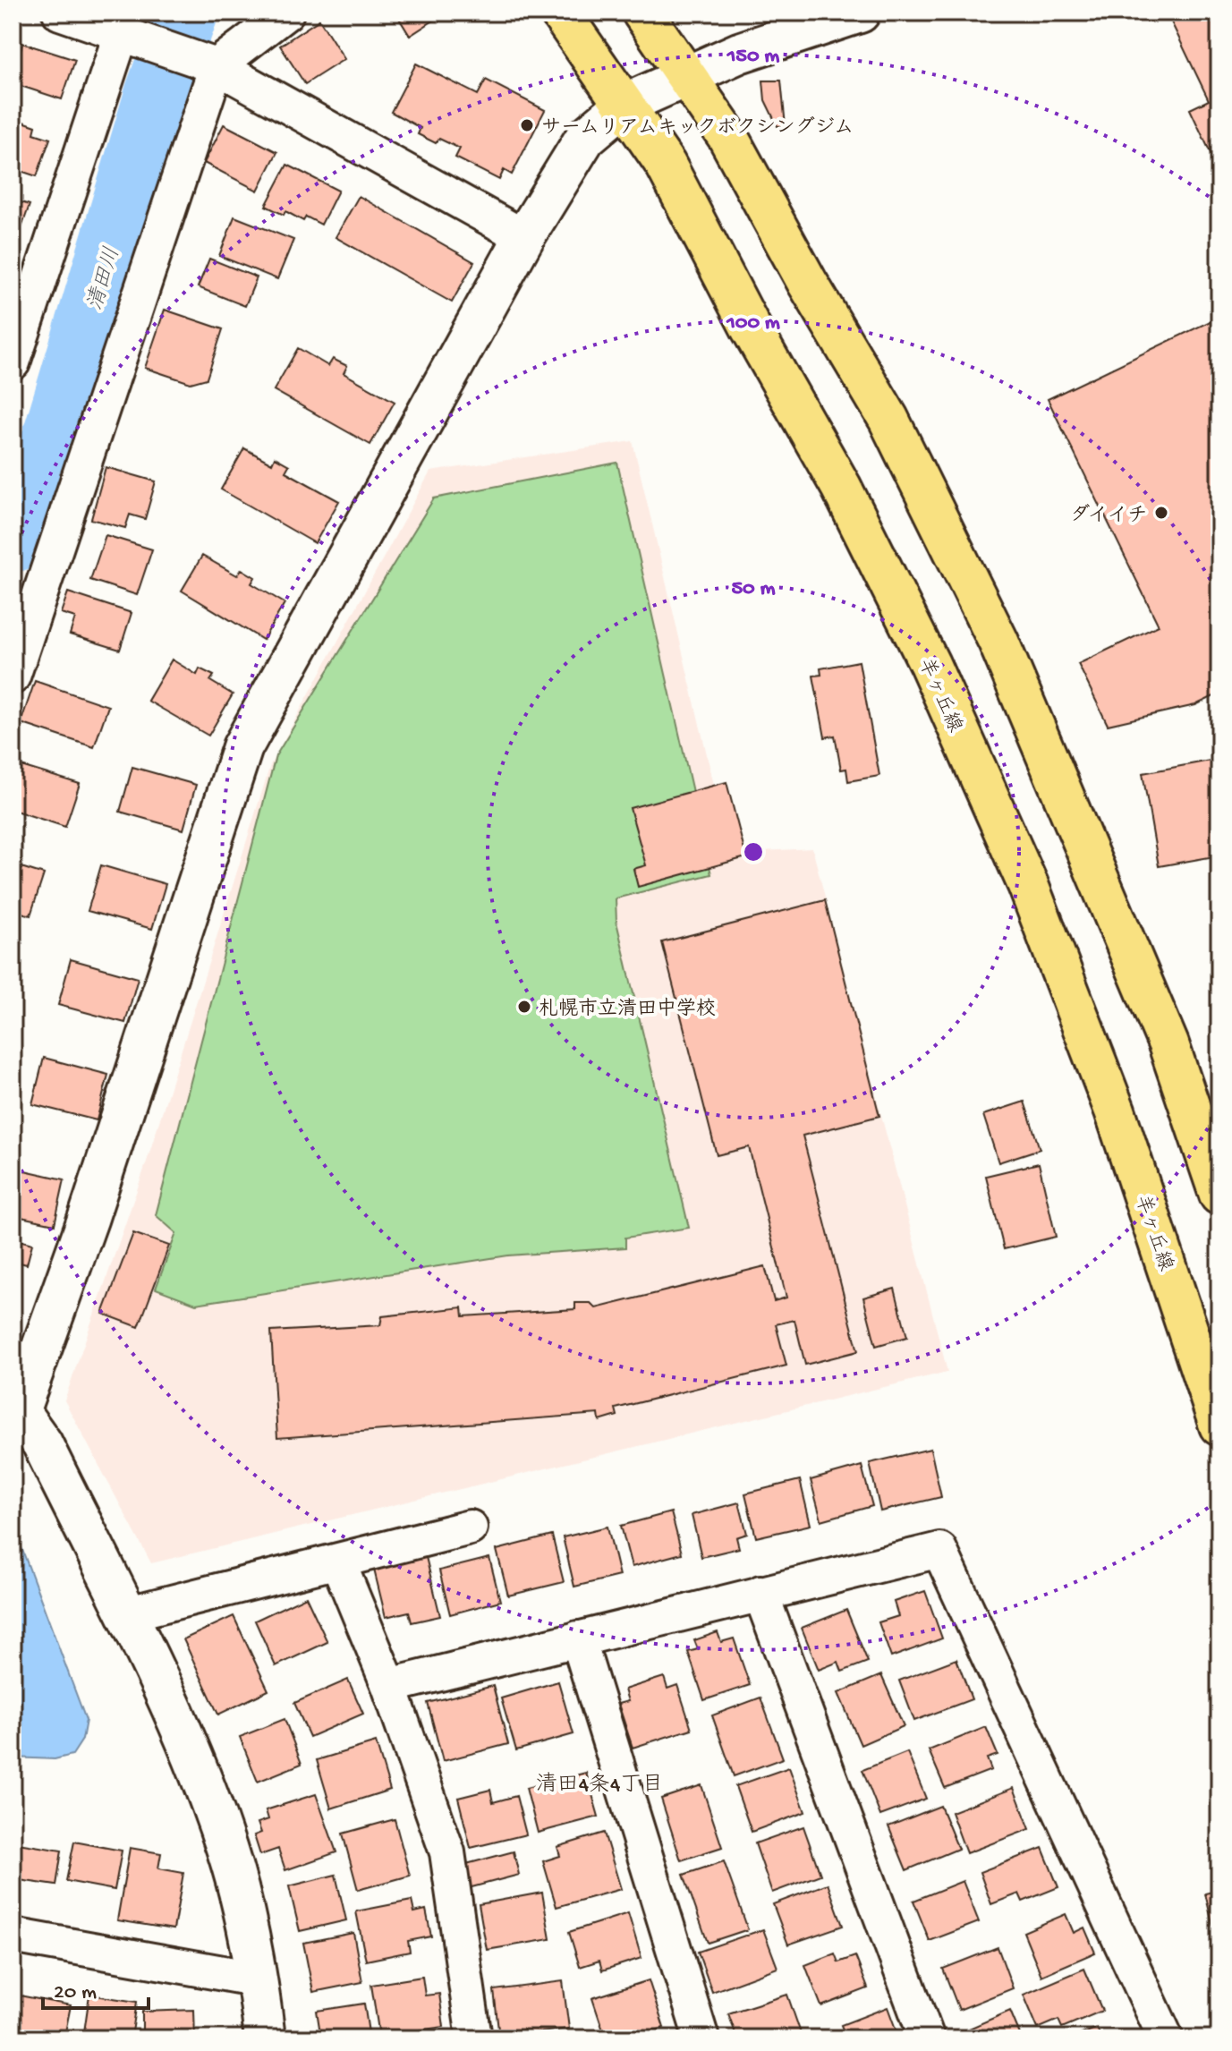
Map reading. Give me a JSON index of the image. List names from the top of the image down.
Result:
{
  "streets": {
    "main road": ["羊ヶ丘線"]
  },
  "districts": ["清田4条4丁目"],
  "water": ["清田川"],
  "places": ["サームリアムキックボクシングジム", "ダイイチ", "札幌市立清田中学校"],
  "scale_bar": "20 m",
  "rings": ["150 m", "100 m", "50 m"]
}
